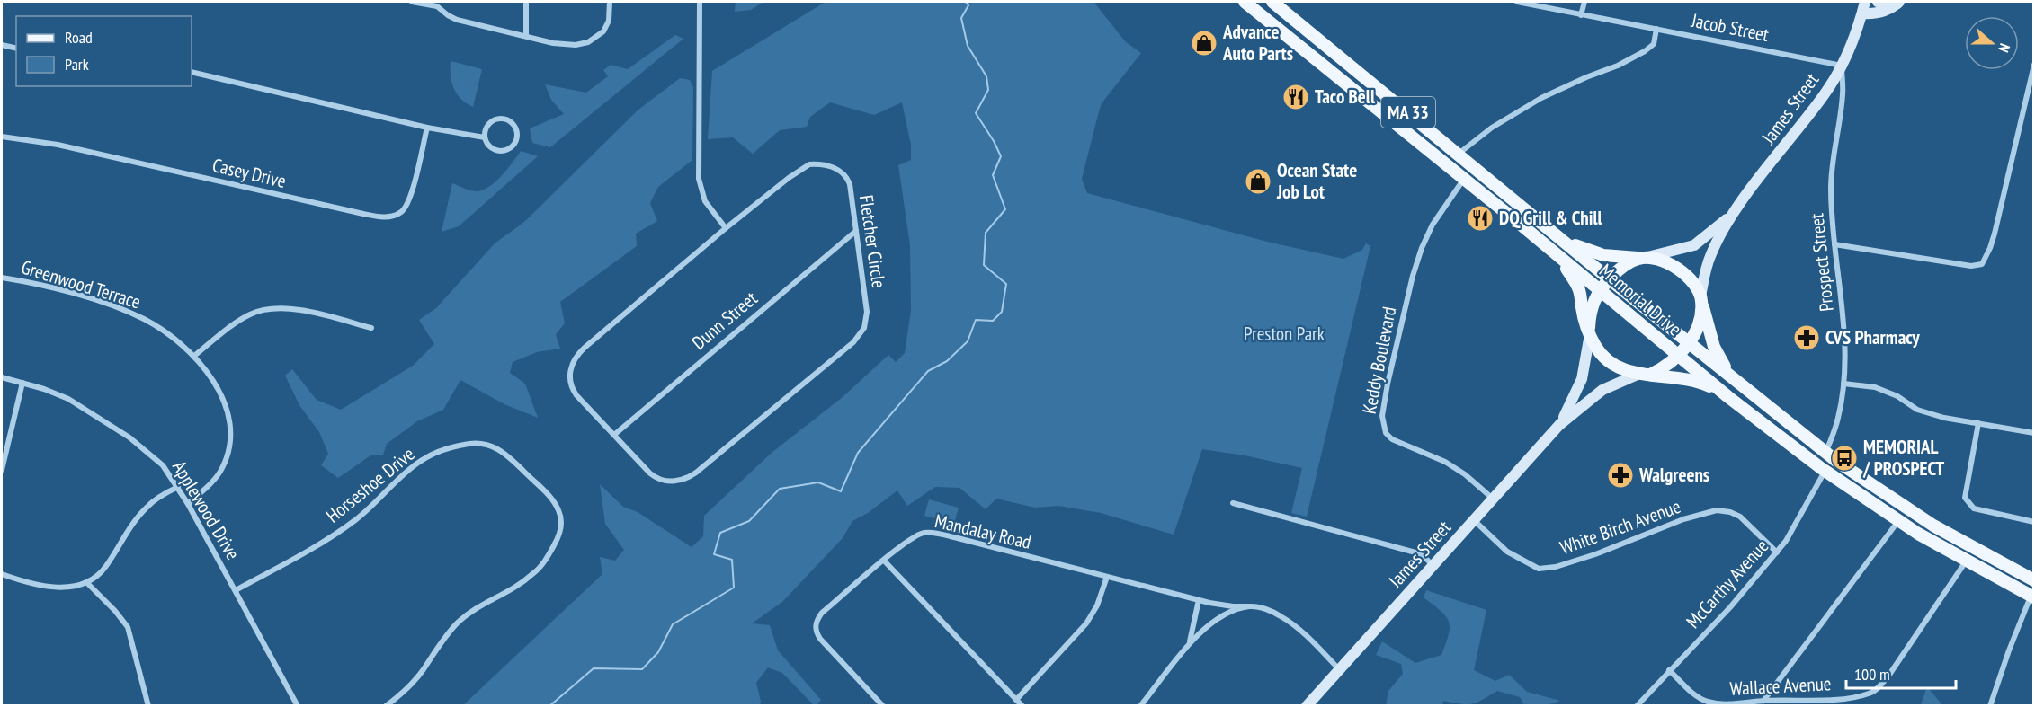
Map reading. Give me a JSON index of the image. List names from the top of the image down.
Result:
{
  "streets": {
    "main road": ["James Street", "MA 33", "Memorial Drive"],
    "street": [
      "Jacob Street",
      "Casey Drive",
      "Fletcher Circle",
      "Prospect Street",
      "Greenwood Terrace",
      "Dunn Street",
      "Keddy Boulevard",
      "Horseshoe Drive",
      "Applewood Drive",
      "White Birch Avenue",
      "Mandalay Road",
      "McCarthy Avenue",
      "Wallace Avenue"
    ]
  },
  "crossings": [
    ["Jacob Street", "James Street"],
    ["Jacob Street", "Prospect Street"],
    ["James Street", "Prospect Street"],
    ["James Street", "Keddy Boulevard"],
    ["James Street", "White Birch Avenue"],
    ["James Street", "Mandalay Road"],
    ["Fletcher Circle", "Dunn Street"],
    ["Prospect Street", "Memorial Drive"],
    ["Greenwood Terrace", "Applewood Drive"],
    ["Memorial Drive", "Keddy Boulevard"],
    ["Memorial Drive", "McCarthy Avenue"],
    ["Memorial Drive", "Wallace Avenue"],
    ["Horseshoe Drive", "Applewood Drive"],
    ["White Birch Avenue", "McCarthy Avenue"],
    ["McCarthy Avenue", "Wallace Avenue"]
  ],
  "parks": ["Preston Park"],
  "places": {
    "shop": ["Advance Auto Parts", "Ocean State Job Lot"],
    "restaurant": ["Taco Bell", "DQ Grill & Chill"],
    "pharmacy": ["CVS Pharmacy", "Walgreens"],
    "bus stop": ["MEMORIAL / PROSPECT"]
  },
  "legend": ["Road", "Park"],
  "scale_bar": "100 m",
  "north": "right"
}
